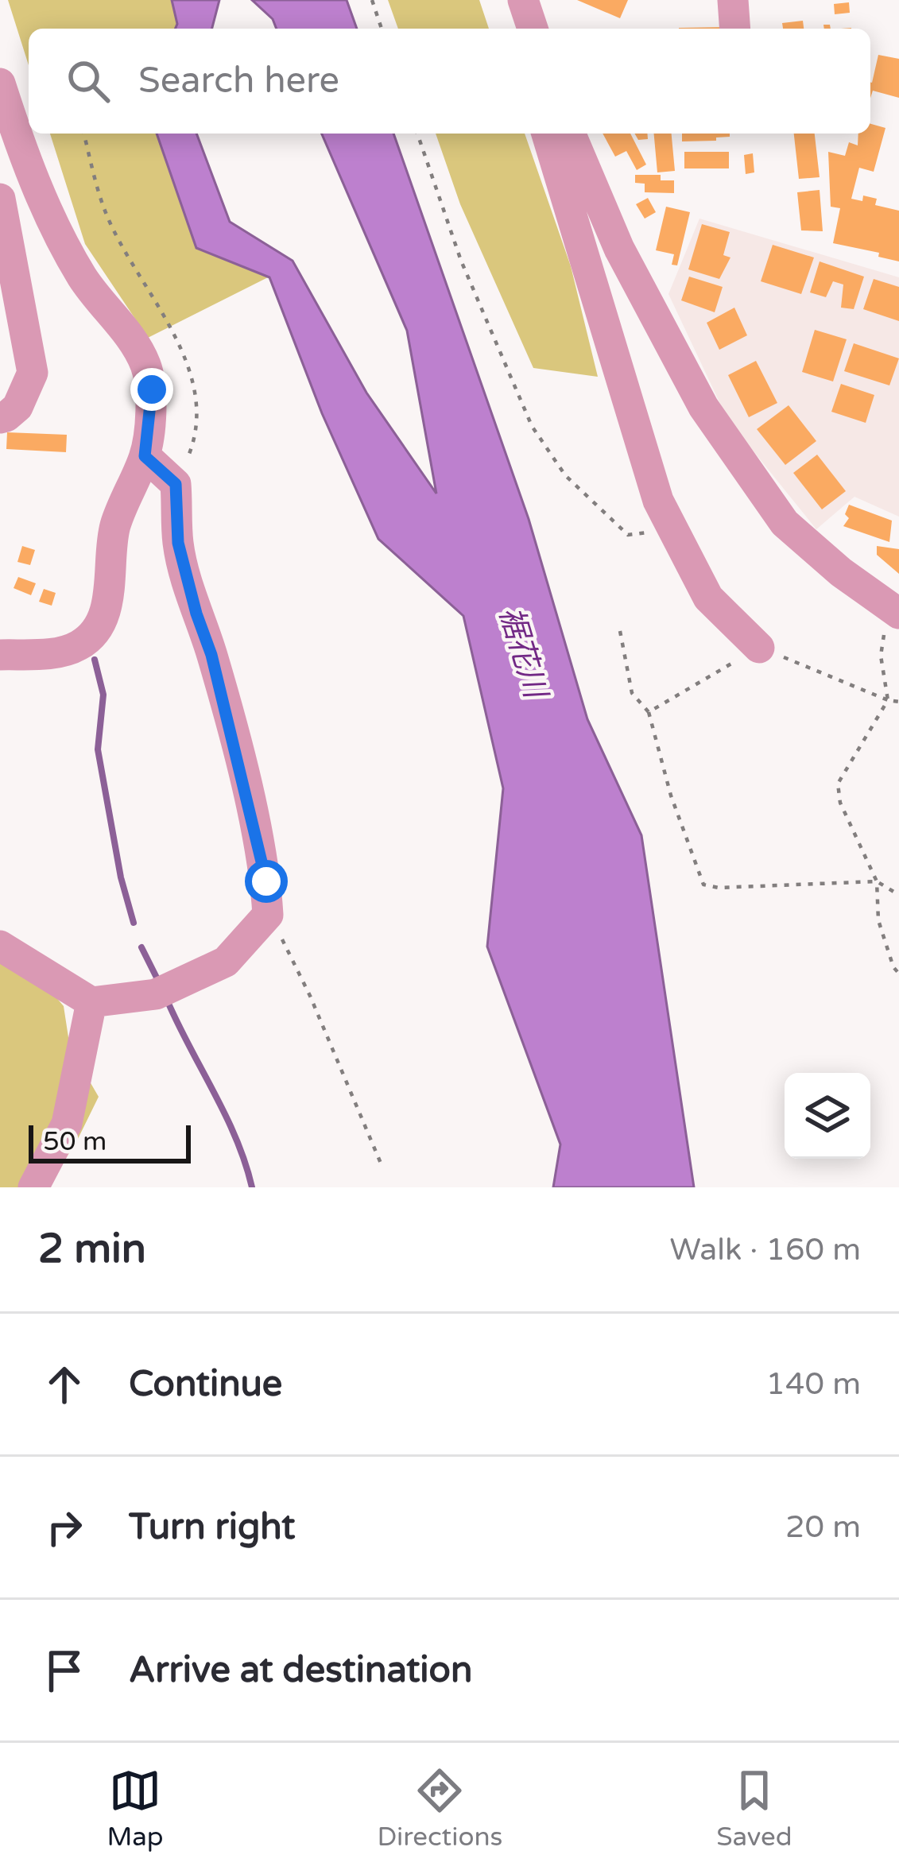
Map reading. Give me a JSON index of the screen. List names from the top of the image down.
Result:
{
  "water": ["裾花川"],
  "scale_bar": "50 m",
  "page": {
    "search": "Search here",
    "scale": "50 m",
    "heading": ["2 min", "Walk · 160 m"],
    "list": [
      ["Continue", "140 m"],
      ["Turn right", "20 m"],
      "Arrive at destination"
    ],
    "nav": ["Map", "Directions", "Saved"]
  }
}
